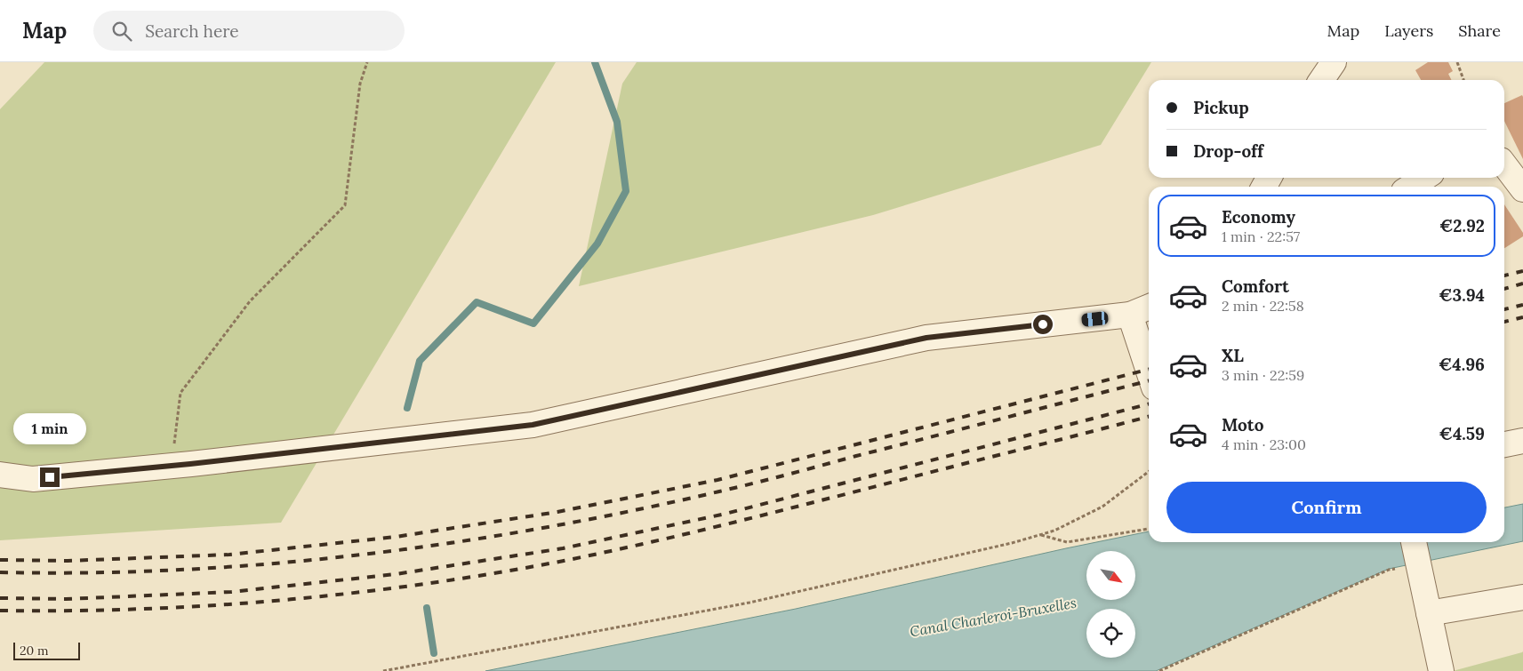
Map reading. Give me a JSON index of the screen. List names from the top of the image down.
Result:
{
  "water": ["Canal Charleroi-Bruxelles"],
  "scale_bar": "20 m",
  "north": "bottom right",
  "page": {
    "header": "Map",
    "search": "Search here",
    "nav": ["Map", "Layers", "Share"],
    "banner": ["Pickup", "Drop-off"],
    "list": [
      {
        "name": "Economy",
        "note": "1 min · 22:57",
        "value": "€2.92"
      },
      {
        "name": "Comfort",
        "note": "2 min · 22:58",
        "value": "€3.94"
      },
      {
        "name": "XL",
        "note": "3 min · 22:59",
        "value": "€4.96"
      },
      {
        "name": "Moto",
        "note": "4 min · 23:00",
        "value": "€4.59"
      }
    ],
    "bubble": "1 min",
    "buttons": "Confirm",
    "scale": "20 m"
  }
}
